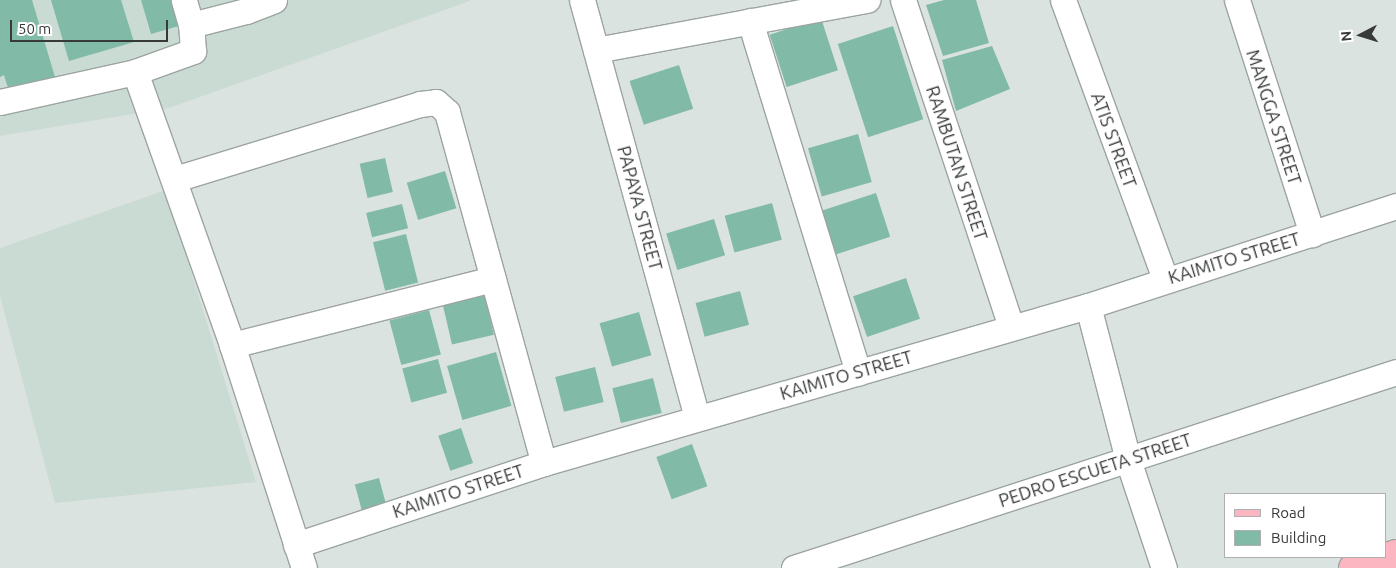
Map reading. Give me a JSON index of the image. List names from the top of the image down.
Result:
{
  "streets": {
    "street": [
      "MANGGA STREET",
      "ATIS STREET",
      "RAMBUTAN STREET",
      "PAPAYA STREET",
      "KAIMITO STREET",
      "PEDRO ESCUETA STREET"
    ]
  },
  "crossings": [
    ["MANGGA STREET", "KAIMITO STREET"],
    ["ATIS STREET", "KAIMITO STREET"],
    ["RAMBUTAN STREET", "KAIMITO STREET"],
    ["PAPAYA STREET", "KAIMITO STREET"]
  ],
  "legend": ["Road", "Building"],
  "scale_bar": "50 m",
  "north": "left"
}
